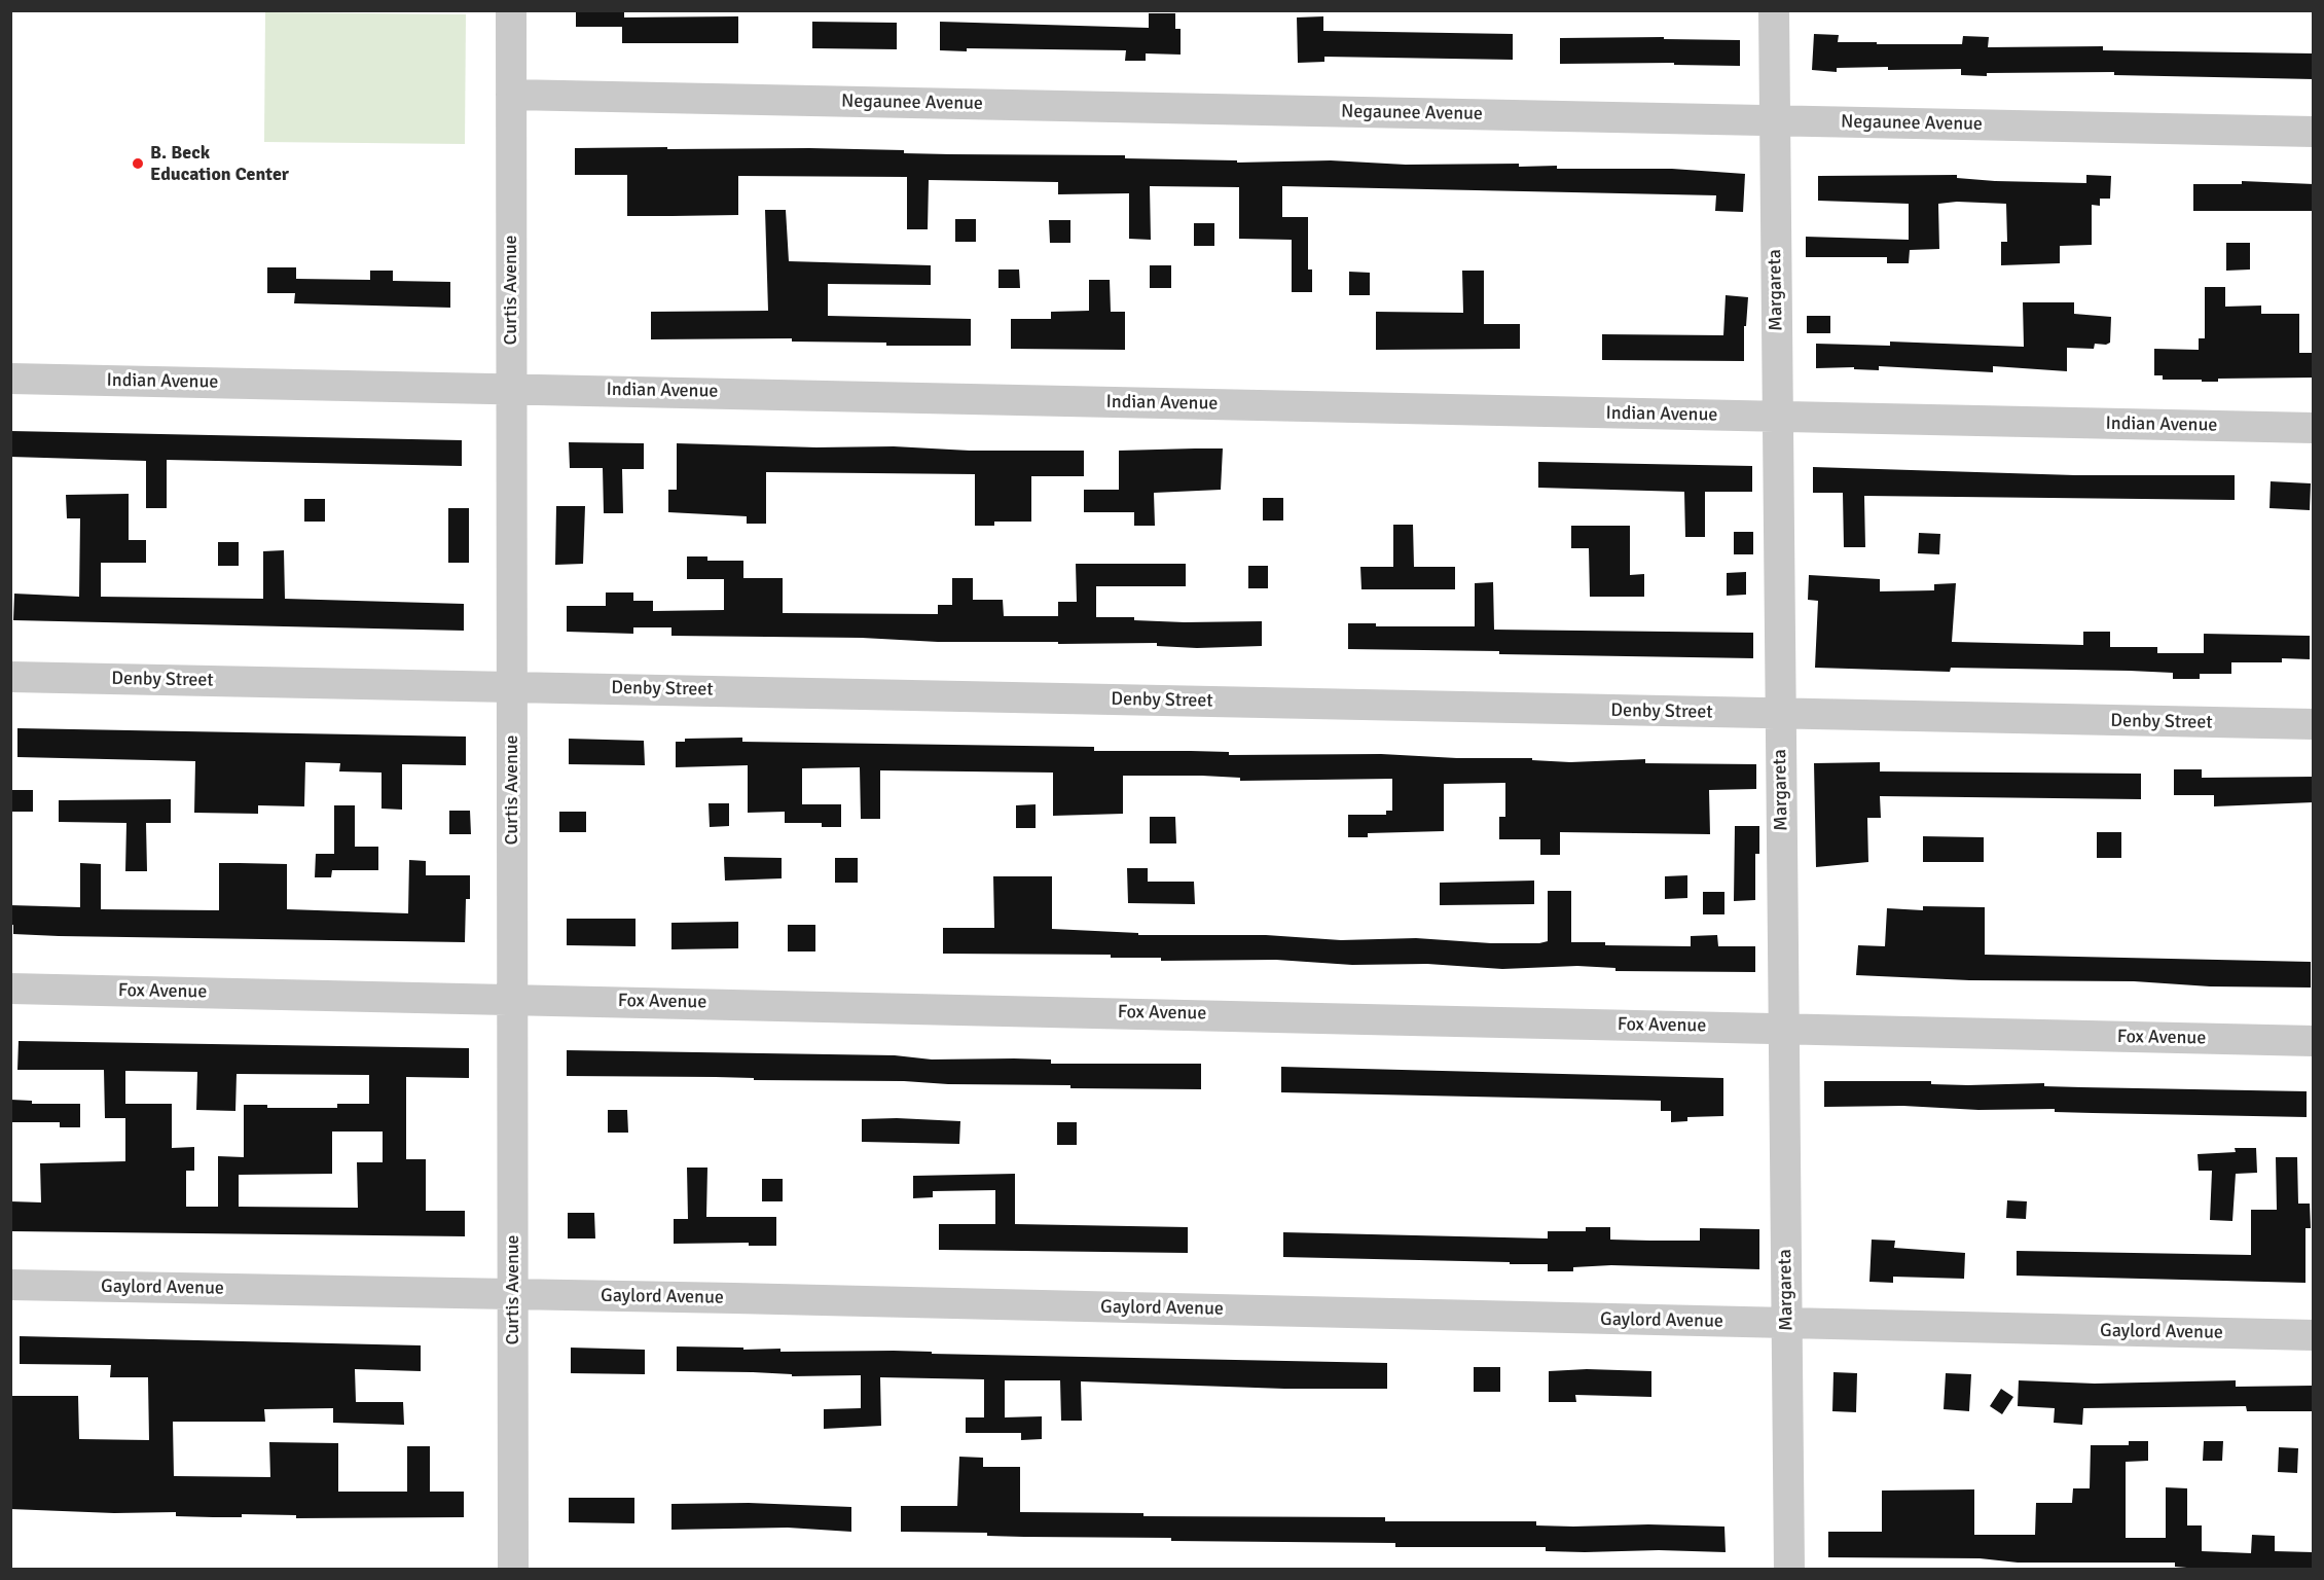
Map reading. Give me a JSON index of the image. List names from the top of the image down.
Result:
{
  "streets": {
    "street": [
      "Negaunee Avenue",
      "Curtis Avenue",
      "Margareta",
      "Indian Avenue",
      "Denby Street",
      "Fox Avenue",
      "Gaylord Avenue"
    ]
  },
  "crossings": [
    ["Negaunee Avenue", "Curtis Avenue"],
    ["Negaunee Avenue", "Margareta"],
    ["Curtis Avenue", "Indian Avenue"],
    ["Curtis Avenue", "Denby Street"],
    ["Curtis Avenue", "Fox Avenue"],
    ["Curtis Avenue", "Gaylord Avenue"],
    ["Margareta", "Indian Avenue"],
    ["Margareta", "Denby Street"],
    ["Margareta", "Fox Avenue"],
    ["Margareta", "Gaylord Avenue"]
  ],
  "places": ["B. Beck Education Center"]
}
